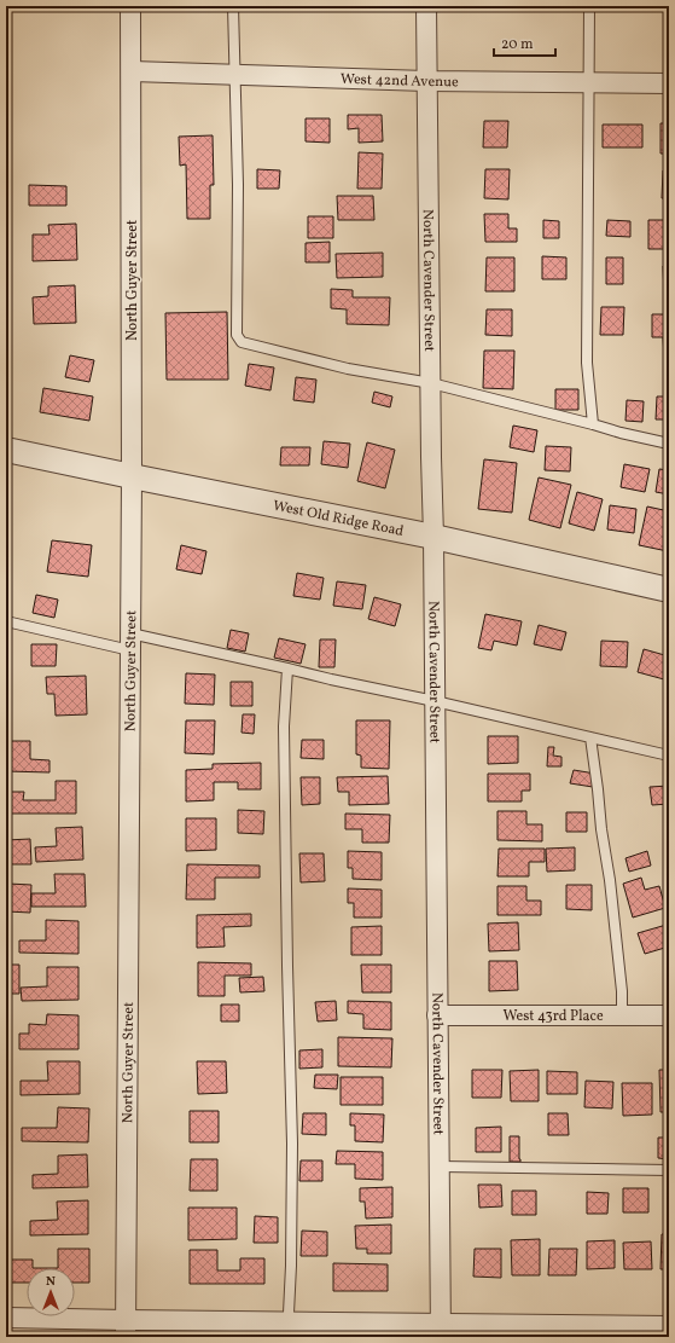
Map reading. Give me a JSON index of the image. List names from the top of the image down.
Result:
{
  "streets": {
    "street": [
      "West 42nd Avenue",
      "North Guyer Street",
      "North Cavender Street",
      "West Old Ridge Road",
      "West 43rd Place"
    ]
  },
  "crossings": [
    ["West 42nd Avenue", "North Guyer Street"],
    ["West 42nd Avenue", "North Cavender Street"],
    ["North Guyer Street", "West Old Ridge Road"],
    ["North Cavender Street", "West Old Ridge Road"],
    ["North Cavender Street", "West 43rd Place"]
  ],
  "scale_bar": "20 m",
  "north": "top"
}
